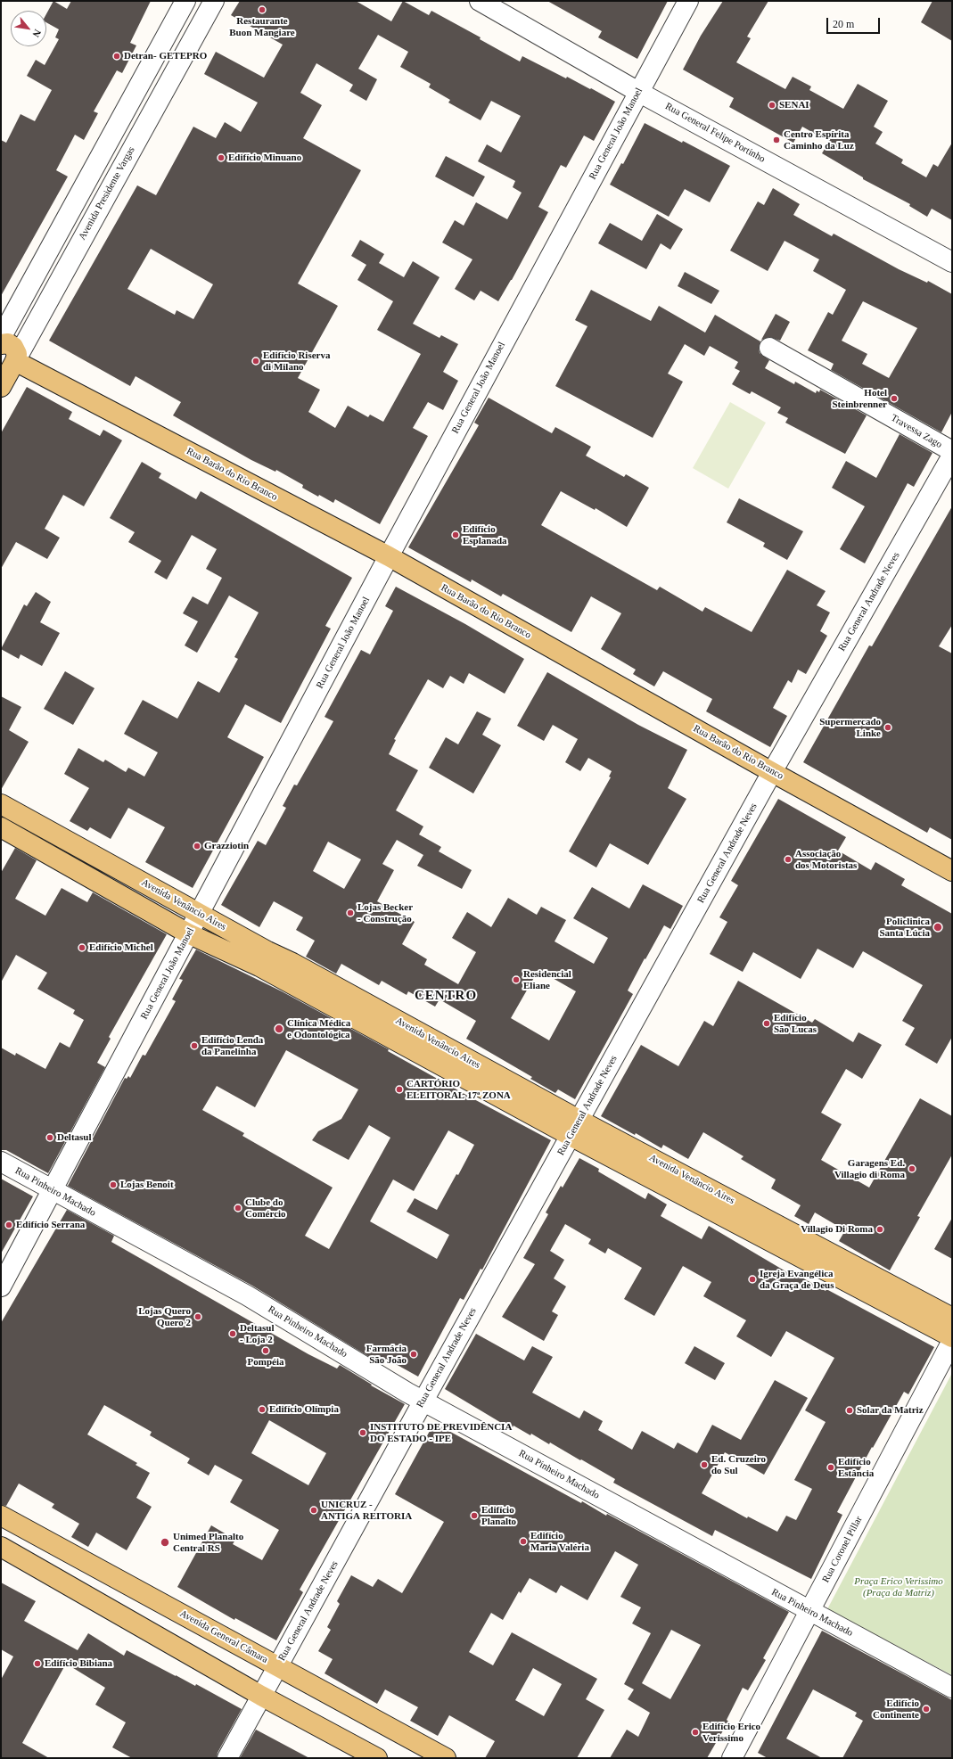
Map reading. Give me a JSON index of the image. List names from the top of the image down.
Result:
{
  "streets": {
    "main road": [
      "Avenida Presidente Vargas",
      "Rua Barão do Rio Branco",
      "Avenida Venâncio Aires",
      "Avenida General Câmara"
    ],
    "street": [
      "Rua General Felipe Portinho",
      "Rua General João Manoel",
      "Travessa Zago",
      "Rua General Andrade Neves",
      "Rua Pinheiro Machado",
      "Rua Coronel Pillar"
    ]
  },
  "crossings": [
    ["Rua General Felipe Portinho", "Rua General João Manoel"],
    ["Rua General João Manoel", "Rua Barão do Rio Branco"],
    ["Rua General João Manoel", "Avenida Venâncio Aires"],
    ["Rua General João Manoel", "Rua Pinheiro Machado"],
    ["Avenida Presidente Vargas", "Rua Barão do Rio Branco"],
    ["Rua Barão do Rio Branco", "Rua General Andrade Neves"],
    ["Rua General Andrade Neves", "Avenida Venâncio Aires"],
    ["Rua General Andrade Neves", "Rua Pinheiro Machado"],
    ["Rua General Andrade Neves", "Avenida General Câmara"],
    ["Rua Pinheiro Machado", "Rua Coronel Pillar"]
  ],
  "districts": ["CENTRO"],
  "parks": ["Praça Erico Verissimo (Praça da Matriz)"],
  "places": [
    "Restaurante Buon Mangiare",
    "Detran- GETEPRO",
    "SENAI",
    "Centro Espírita Caminho da Luz",
    "Edifício Minuano",
    "Edifício Riserva di Milano",
    "Hotel Steinbrenner",
    "Edifício Esplanada",
    "Supermercado Linke",
    "Grazziotin",
    "Associação dos Motoristas",
    "Lojas Becker - Construção",
    "Policlinica Santa Lúcia",
    "Edifício Michel",
    "Residencial Eliane",
    "Edifício São Lucas",
    "Clínica Médica e Odontológica",
    "Edifício Lenda da Panelinha",
    "CARTÓRIO ELEITORAL 17ª ZONA",
    "Deltasul",
    "Garagens Ed. Villagio di Roma",
    "Lojas Benoit",
    "Clube do Comércio",
    "Edifício Serrana",
    "Villagio Di Roma",
    "Igreja Evangélica da Graça de Deus",
    "Lojas Quero Quero 2",
    "Deltasul - Loja 2",
    "Pompéia",
    "Farmácia São João",
    "Edifício Olímpia",
    "Solar da Matriz",
    "INSTITUTO DE PREVIDÊNCIA DO ESTADO - IPE",
    "Ed. Cruzeiro do Sul",
    "Edifício Estância",
    "UNICRUZ - ANTIGA REITORIA",
    "Edifício Planalto",
    "Edifício Maria Valéria",
    "Unimed Planalto Central RS",
    "Edifício Bibiana",
    "Edifício Continente",
    "Edifício Erico Verissimo"
  ],
  "scale_bar": "20 m",
  "north": "bottom right"
}
